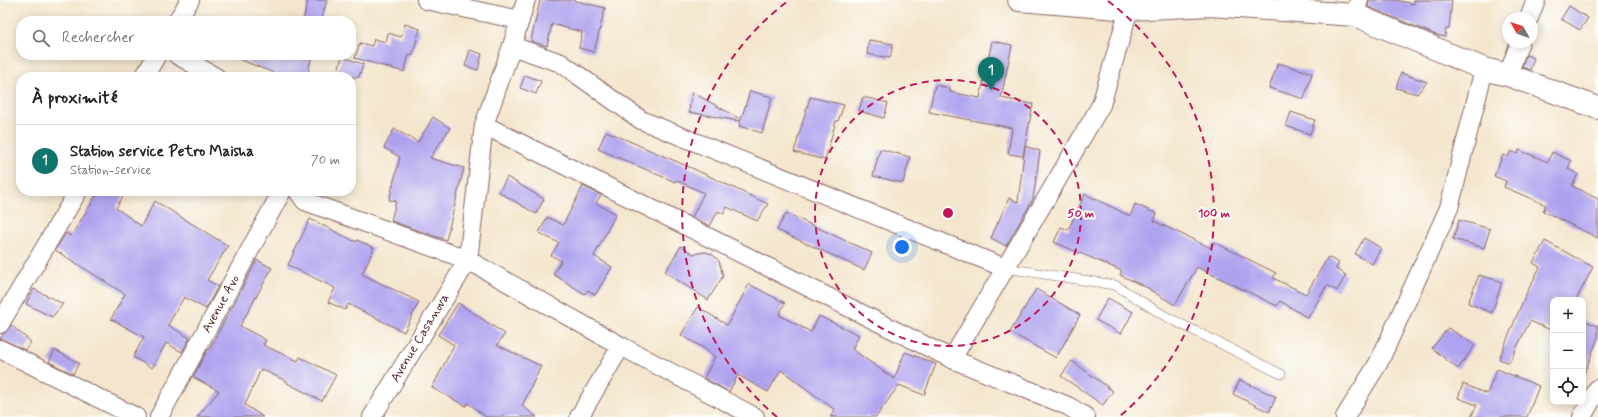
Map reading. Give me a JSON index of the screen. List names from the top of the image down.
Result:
{
  "streets": {
    "street": ["Avenue Avo", "Avenue Casanova"]
  },
  "north": "top left",
  "page": {
    "search": "Rechercher",
    "pins": "1",
    "heading": "À proximité",
    "list": [
      {
        "mark": "1",
        "name": "Station service Petro Maisha",
        "note": "Station-service",
        "value": "70 m"
      }
    ],
    "map_buttons": ["+", "−"]
  },
  "rings": ["50 m", "100 m"]
}
